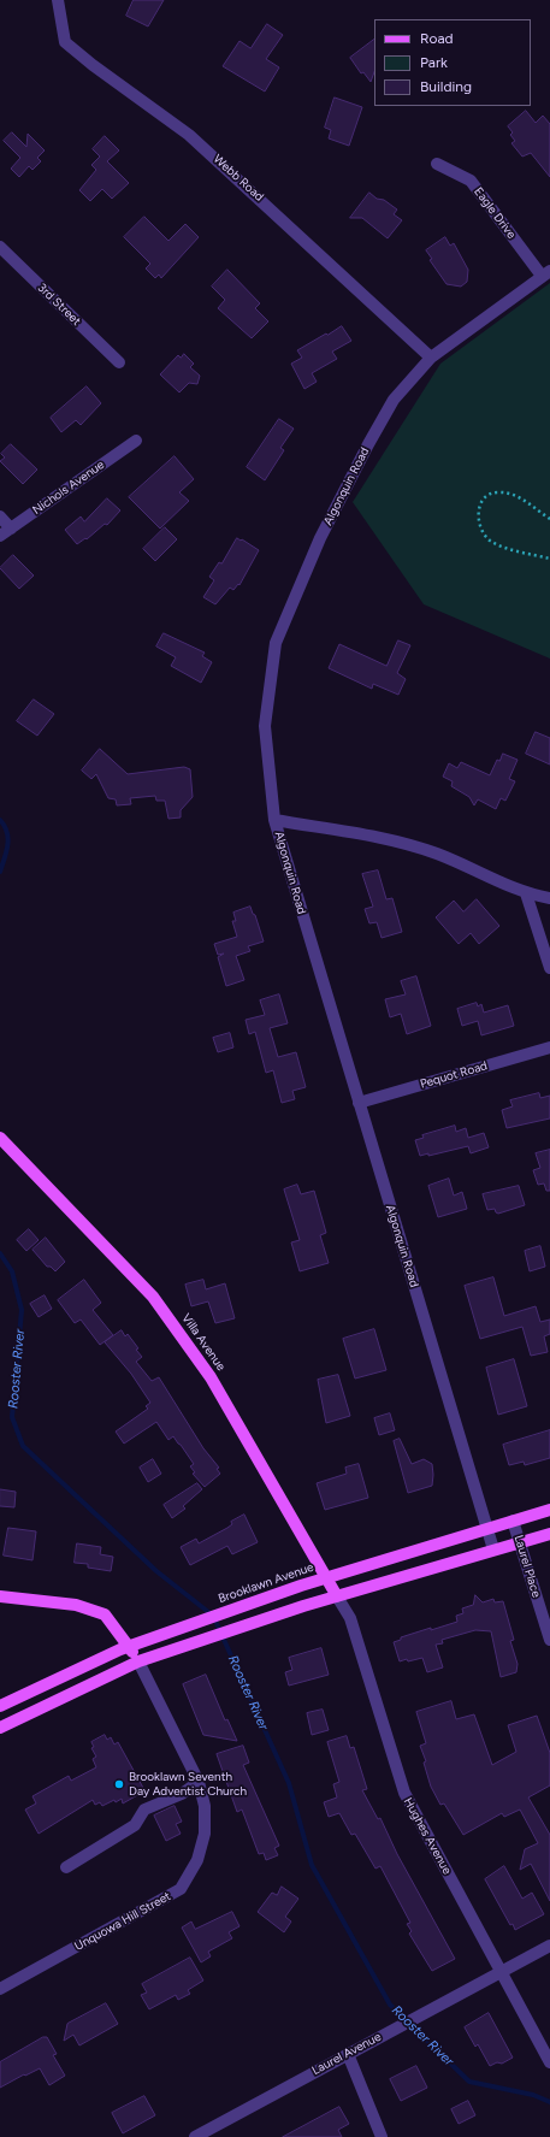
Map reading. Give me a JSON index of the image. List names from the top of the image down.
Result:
{
  "streets": {
    "main road": ["Villa Avenue", "Brooklawn Avenue"],
    "street": [
      "Webb Road",
      "Eagle Drive",
      "3rd Street",
      "Algonquin Road",
      "Nichols Avenue",
      "Pequot Road",
      "Laurel Place",
      "Hughes Avenue",
      "Unquowa Hill Street",
      "Laurel Avenue"
    ]
  },
  "crossings": [
    ["Webb Road", "Algonquin Road"],
    ["Eagle Drive", "Algonquin Road"],
    ["Algonquin Road", "Pequot Road"],
    ["Algonquin Road", "Brooklawn Avenue"],
    ["Villa Avenue", "Brooklawn Avenue"],
    ["Villa Avenue", "Hughes Avenue"],
    ["Laurel Place", "Brooklawn Avenue"],
    ["Hughes Avenue", "Laurel Avenue"]
  ],
  "water": ["Rooster River"],
  "places": ["Brooklawn Seventh Day Adventist Church"],
  "legend": ["Road", "Park", "Building"]
}
